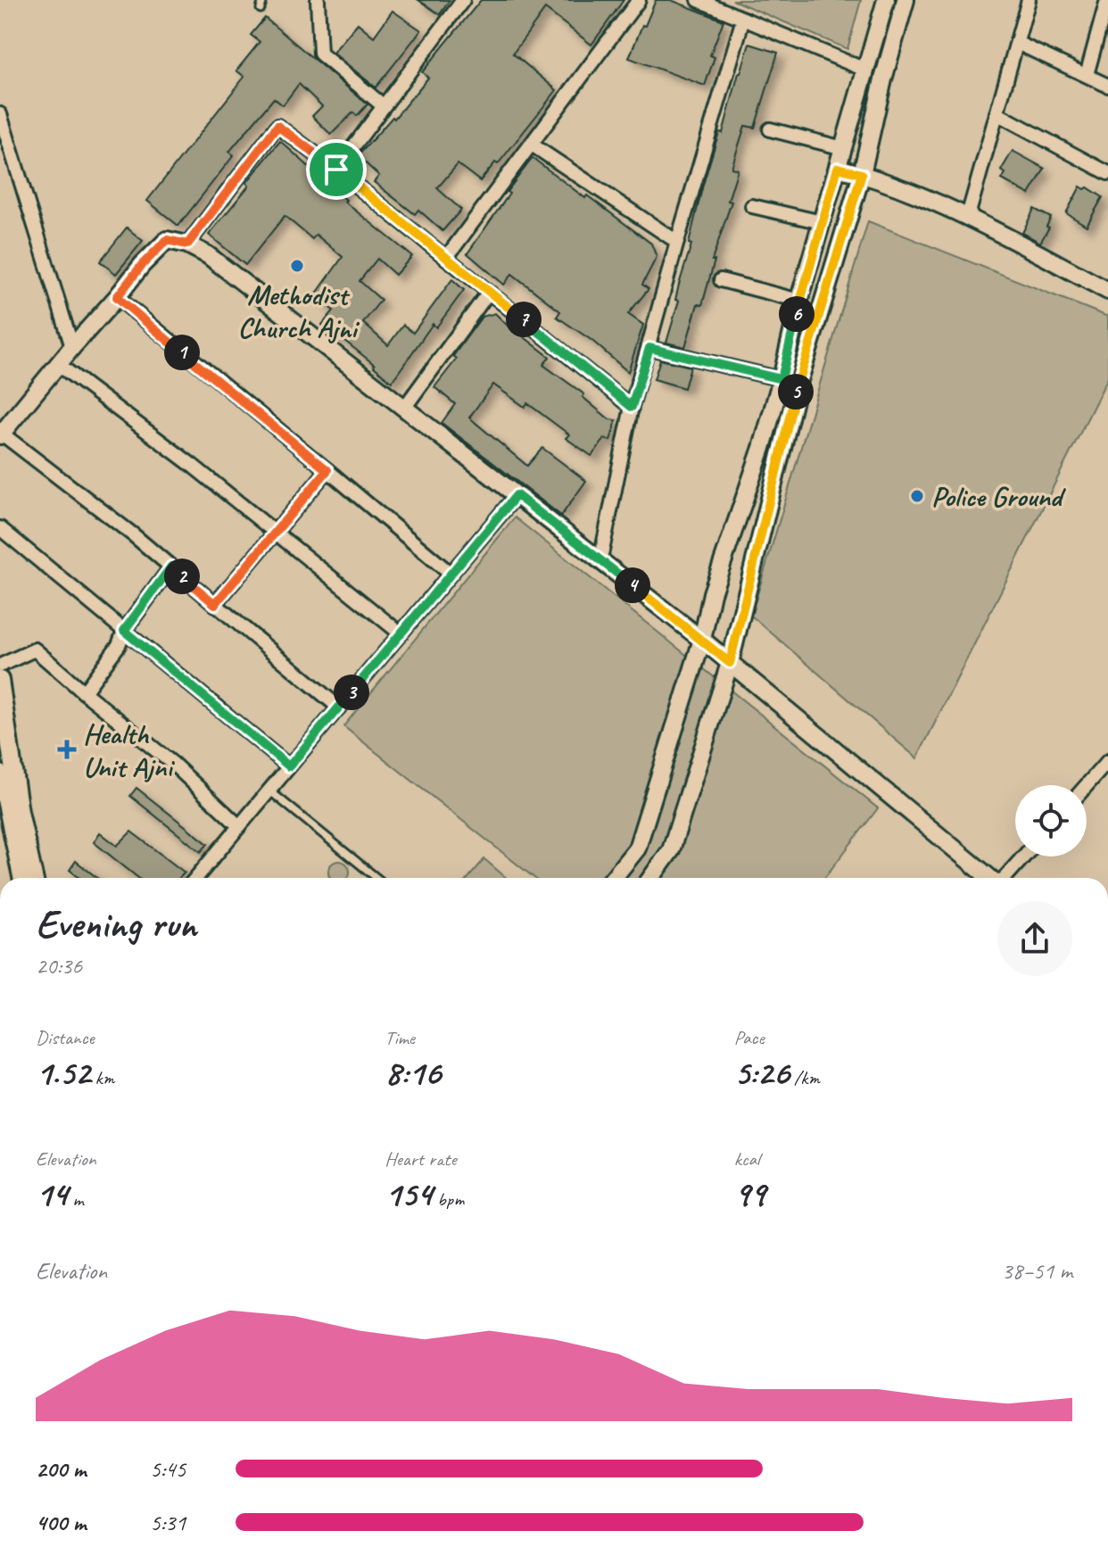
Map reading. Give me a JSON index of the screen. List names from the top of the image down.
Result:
{
  "places": {
    "other": ["Methodist Church Ajni", "Police Ground"],
    "health": ["Health Unit Ajni"]
  },
  "page": {
    "pins": [
      "6",
      "7",
      "1",
      "5",
      "2",
      "4",
      "3"
    ],
    "heading": ["Evening run", "20:36"],
    "stats": [
      ["Distance", "1.52 km"],
      ["Time", "8:16"],
      ["Pace", "5:26 /km"],
      ["Elevation", "14 m"],
      ["Heart rate", "154 bpm"],
      ["kcal", "99"]
    ],
    "chart": ["Elevation", "38–51 m"],
    "list": [
      {
        "name": "200 m",
        "note": "5:45"
      },
      {
        "name": "400 m",
        "note": "5:31"
      }
    ]
  }
}
